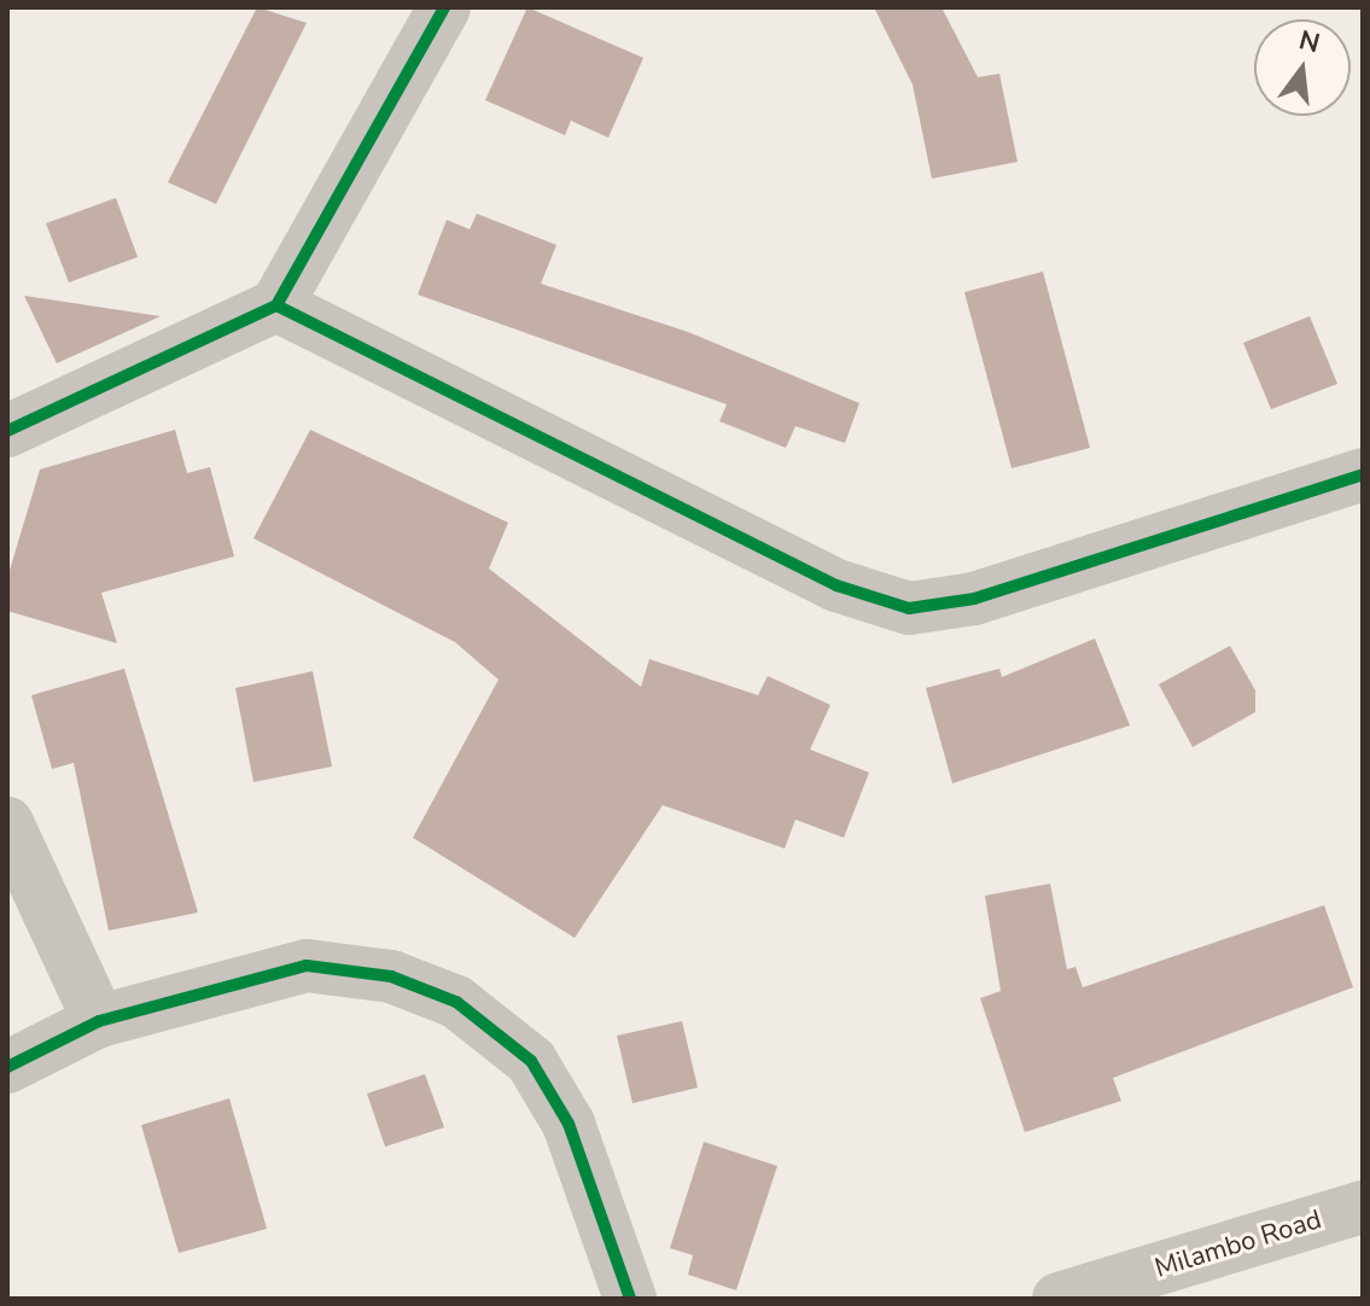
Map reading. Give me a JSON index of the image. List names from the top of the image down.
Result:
{
  "streets": {
    "street": ["Milambo Road"]
  },
  "north": "top"
}
